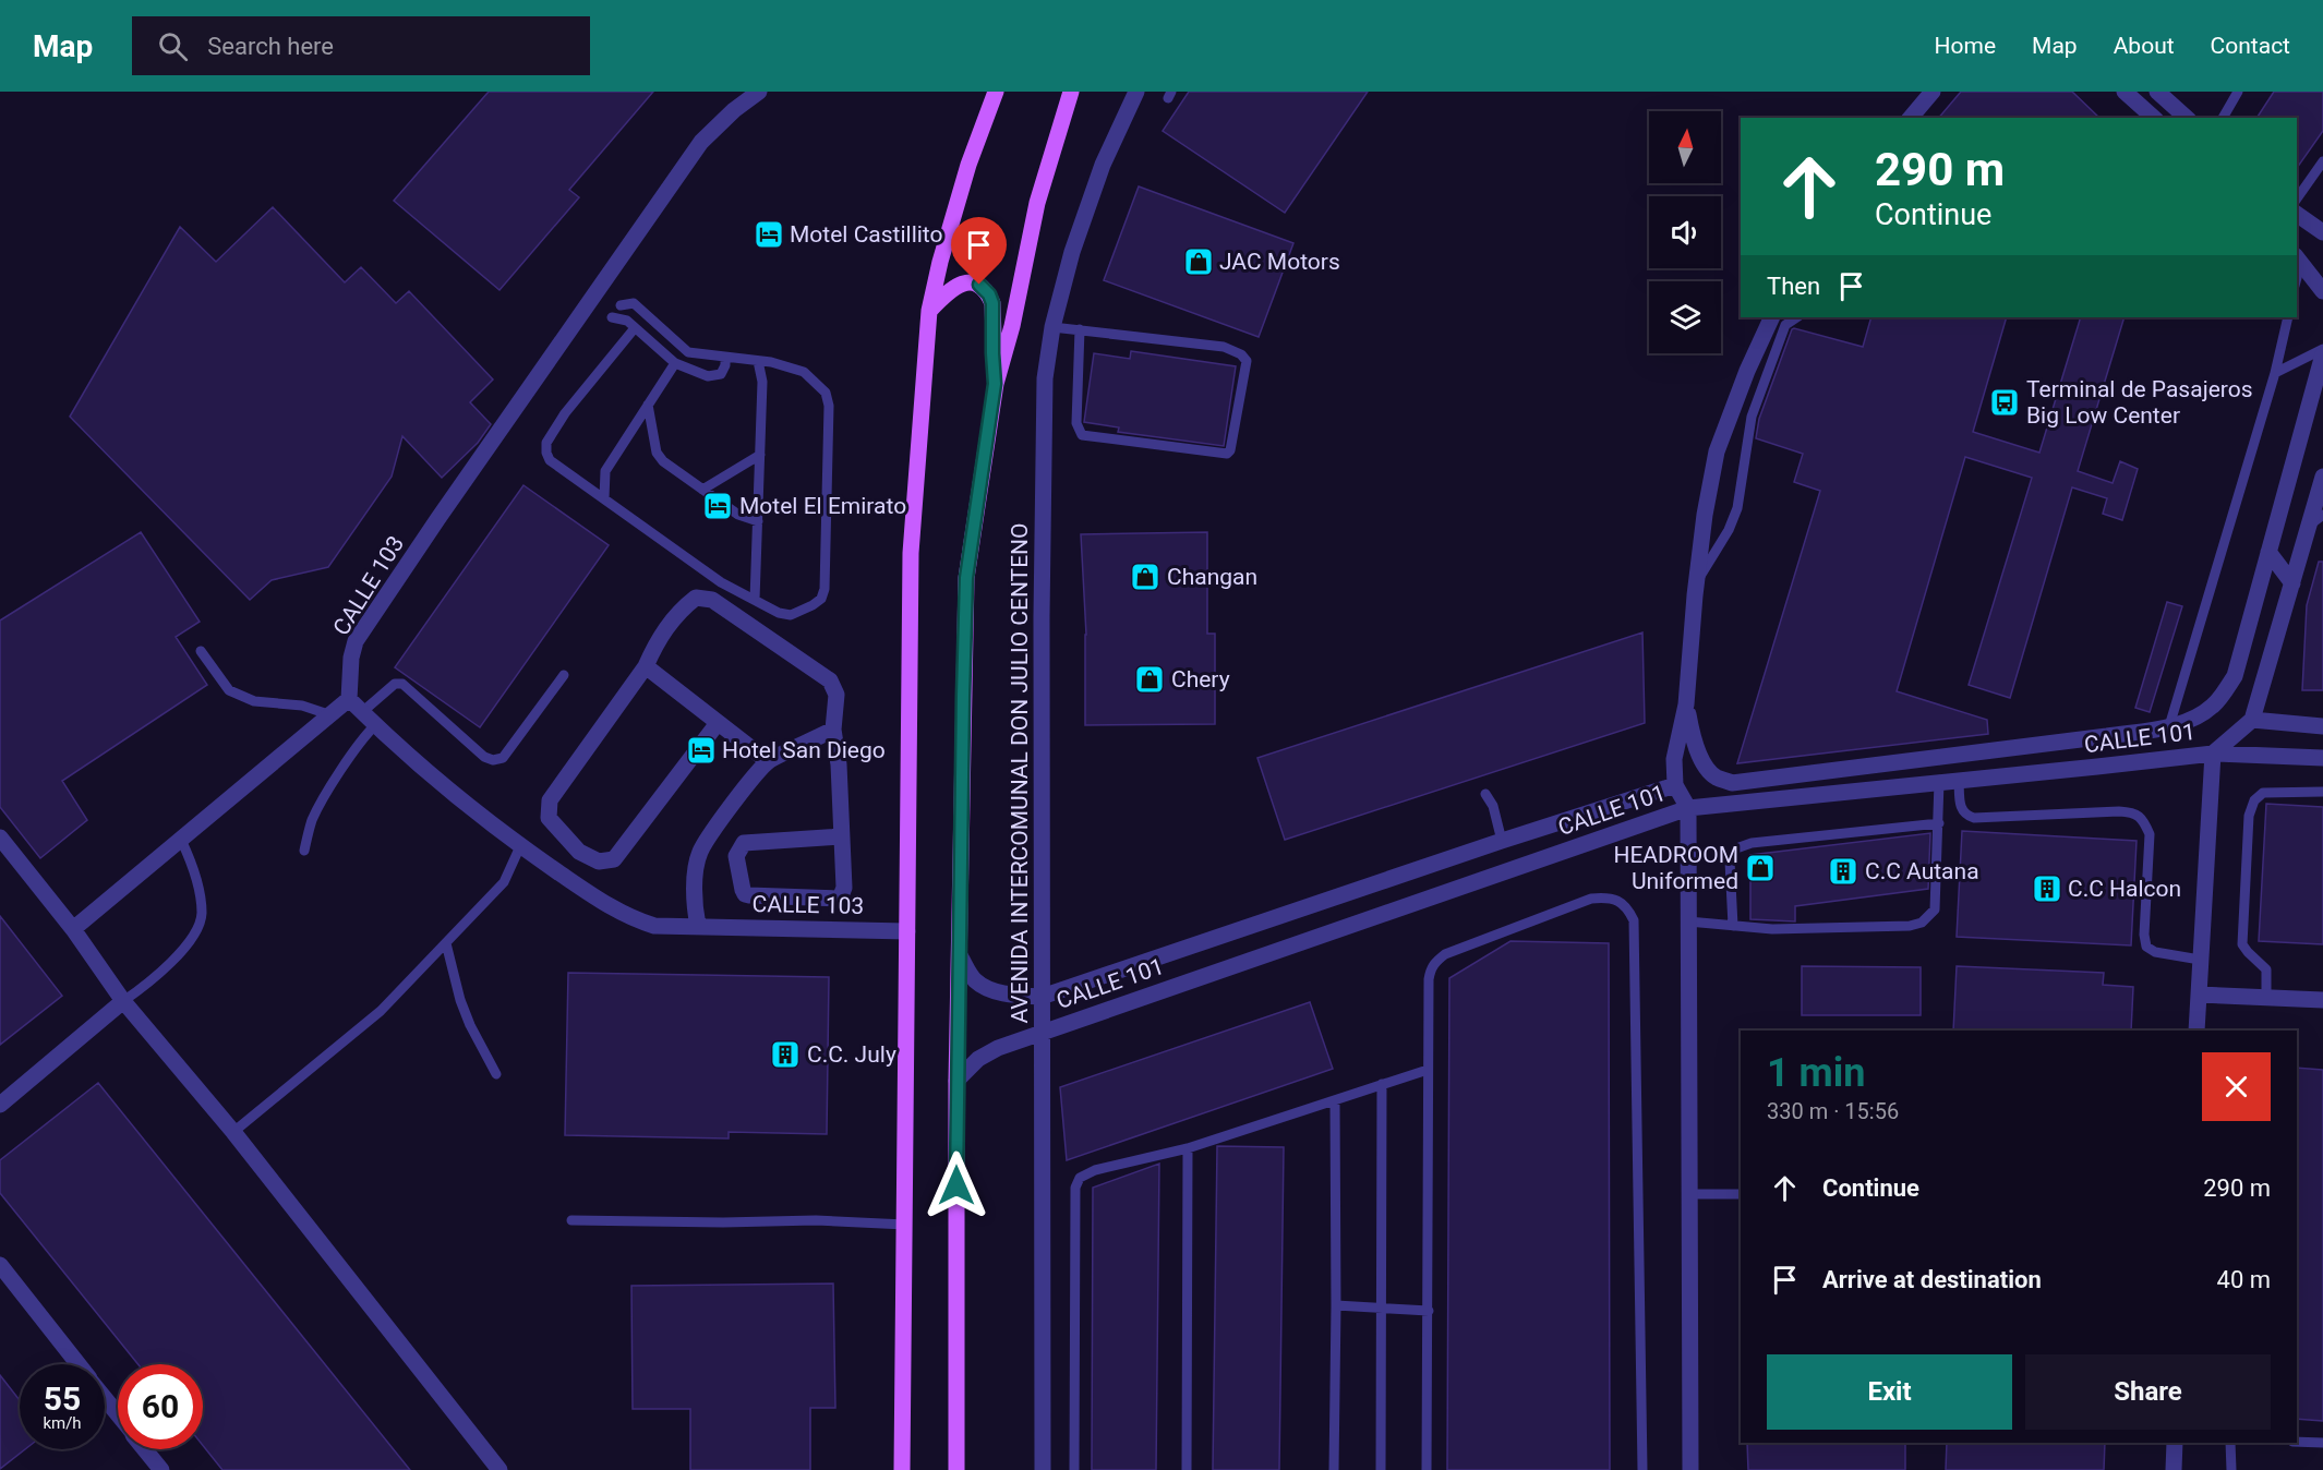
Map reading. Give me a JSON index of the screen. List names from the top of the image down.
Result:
{
  "streets": {
    "main road": ["AVENIDA INTERCOMUNAL DON JULIO CENTENO"],
    "street": ["CALLE 103", "CALLE 101"]
  },
  "crossings": [
    ["CALLE 101", "AVENIDA INTERCOMUNAL DON JULIO CENTENO"]
  ],
  "places": {
    "hotel": ["Motel Castillito", "Motel El Emirato", "Hotel San Diego"],
    "shop": [
      "JAC Motors",
      "Changan",
      "Chery",
      "HEADROOM Uniformed"
    ],
    "bus stop": ["Terminal de Pasajeros Big Low Center"],
    "building": ["C.C Autana", "C.C Halcon", "C.C. July"]
  },
  "north": "top",
  "page": {
    "header": "Map",
    "search": "Search here",
    "nav": [
      "Home",
      "Map",
      "About",
      "Contact"
    ],
    "turn": ["290 m", "Continue"],
    "then": "Then",
    "heading": ["1 min", "330 m · 15:56"],
    "list": [
      {
        "name": "Continue",
        "value": "290 m"
      },
      {
        "name": "Arrive at destination",
        "value": "40 m"
      }
    ],
    "buttons": ["Exit", "Share"],
    "speed": "55 km/h",
    "limit": "60"
  }
}
